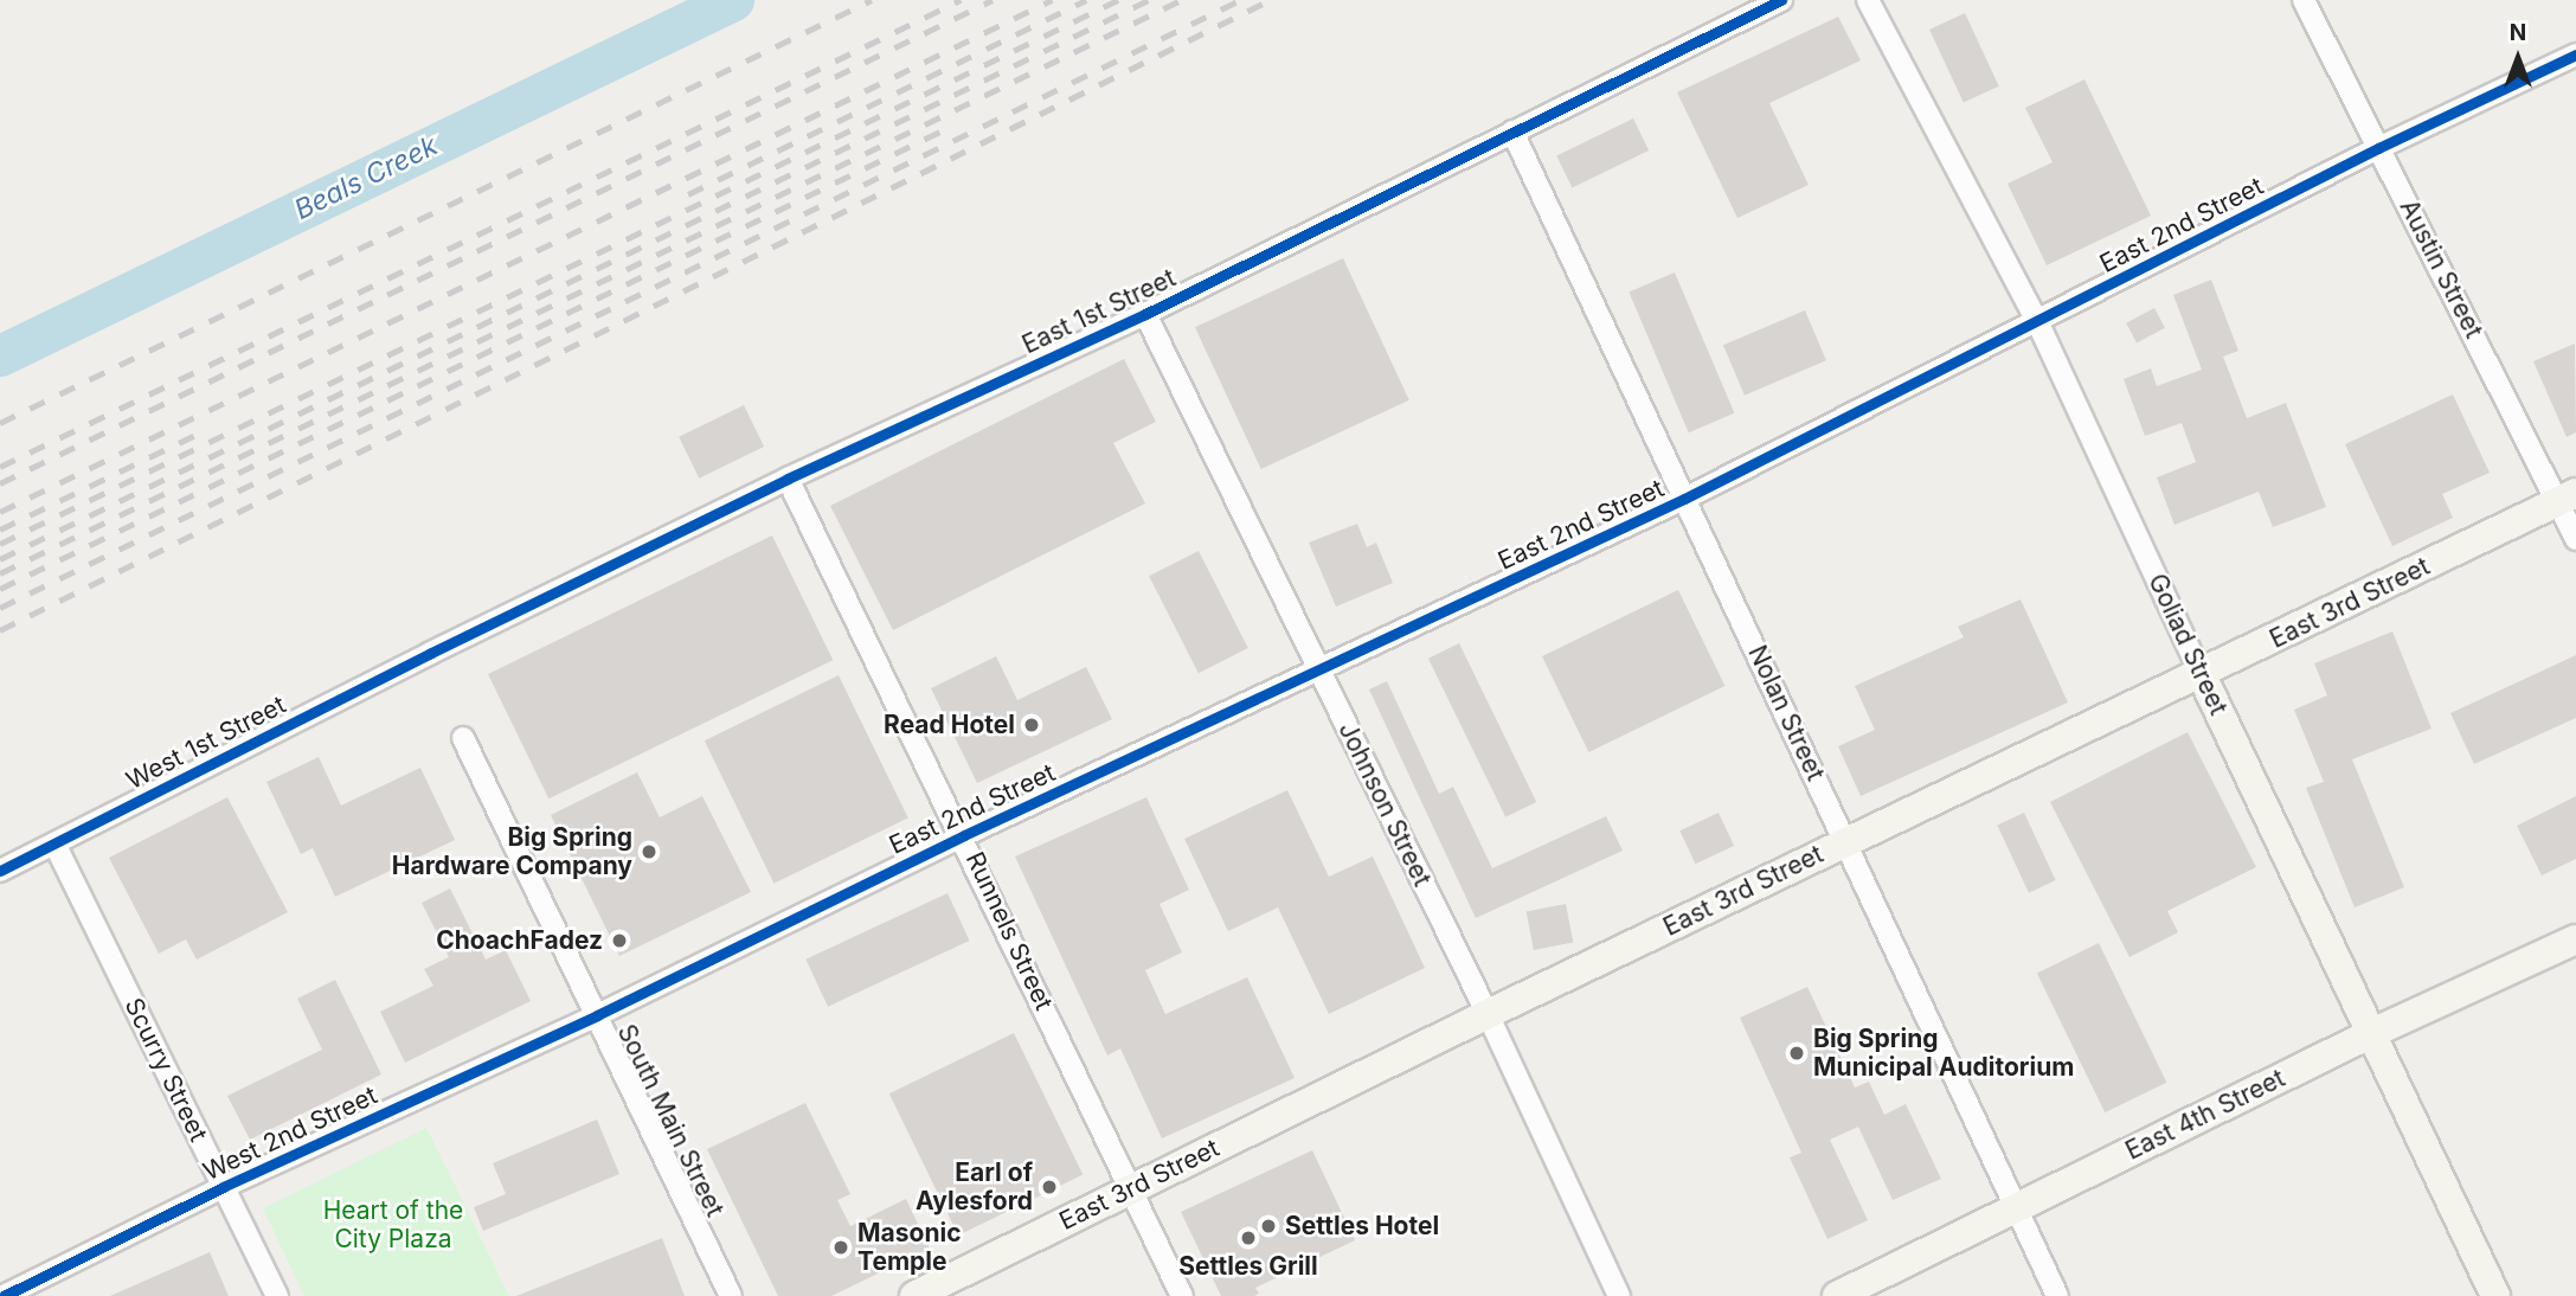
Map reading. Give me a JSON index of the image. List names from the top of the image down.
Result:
{
  "streets": {
    "main road": ["East 3rd Street", "Goliad Street", "East 4th Street"],
    "street": [
      "East 2nd Street",
      "Austin Street",
      "East 1st Street",
      "Nolan Street",
      "West 1st Street",
      "Johnson Street",
      "Runnels Street",
      "Scurry Street",
      "South Main Street",
      "West 2nd Street"
    ]
  },
  "crossings": [
    ["East 2nd Street", "Austin Street"],
    ["East 2nd Street", "Goliad Street"],
    ["East 2nd Street", "Nolan Street"],
    ["East 2nd Street", "Johnson Street"],
    ["East 2nd Street", "Runnels Street"],
    ["East 2nd Street", "South Main Street"],
    ["East 2nd Street", "West 2nd Street"],
    ["Austin Street", "East 3rd Street"],
    ["East 1st Street", "Nolan Street"],
    ["East 1st Street", "West 1st Street"],
    ["East 1st Street", "Johnson Street"],
    ["East 1st Street", "Runnels Street"],
    ["East 3rd Street", "Goliad Street"],
    ["East 3rd Street", "Nolan Street"],
    ["East 3rd Street", "Johnson Street"],
    ["East 3rd Street", "Runnels Street"],
    ["Goliad Street", "East 4th Street"],
    ["Nolan Street", "East 4th Street"],
    ["West 1st Street", "Scurry Street"],
    ["Scurry Street", "West 2nd Street"],
    ["South Main Street", "West 2nd Street"]
  ],
  "water": ["Beals Creek"],
  "parks": ["Heart of the City Plaza"],
  "places": [
    "Read Hotel",
    "Big Spring Hardware Company",
    "ChoachFadez",
    "Big Spring Municipal Auditorium",
    "Earl of Aylesford",
    "Settles Hotel",
    "Settles Grill",
    "Masonic Temple"
  ],
  "north": "top"
}
